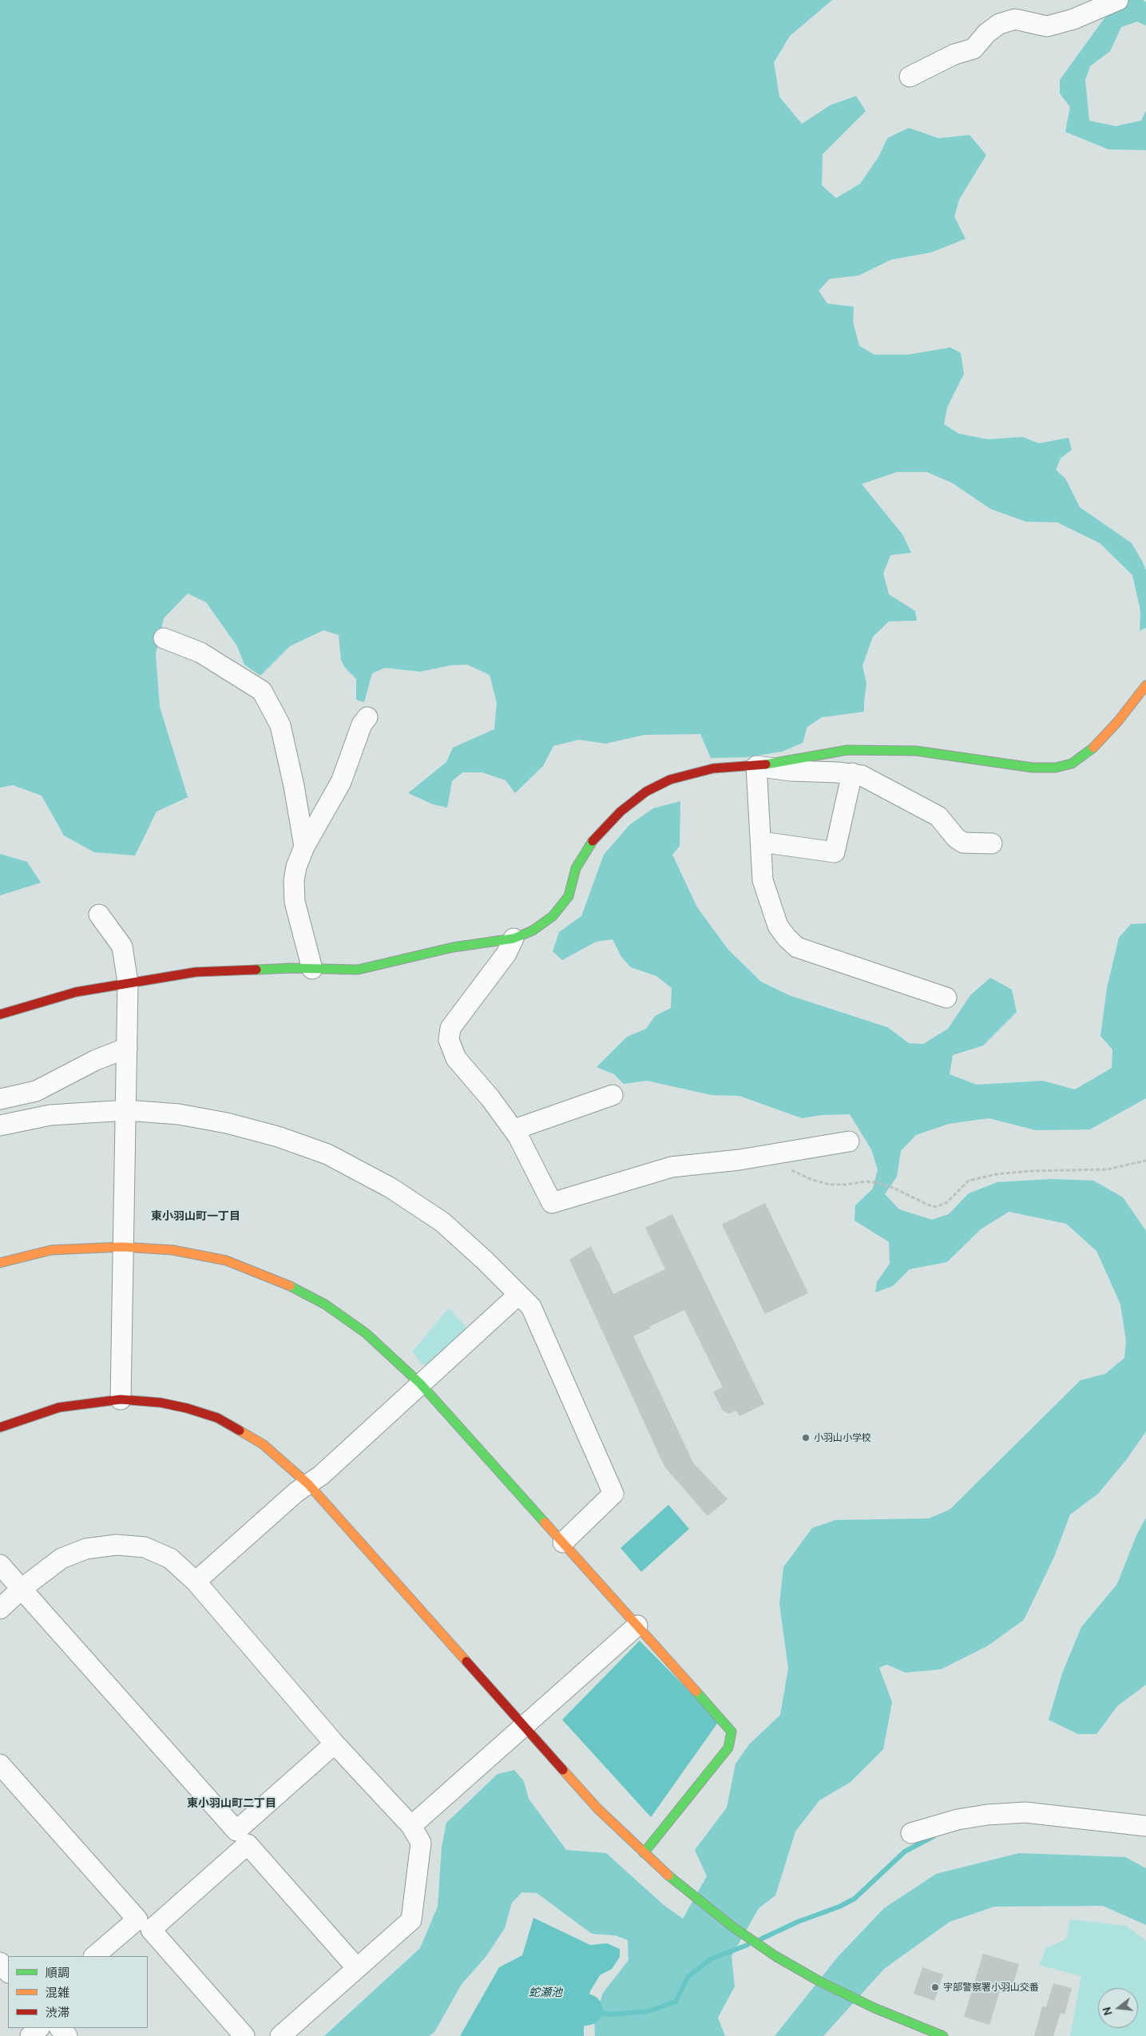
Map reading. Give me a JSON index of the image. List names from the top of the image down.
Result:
{
  "districts": ["東小羽山町一丁目", "東小羽山町二丁目"],
  "water": ["蛇瀬池"],
  "places": ["小羽山小学校", "宇部警察署小羽山交番"],
  "legend": ["順調", "混雑", "渋滞"],
  "north": "left"
}
